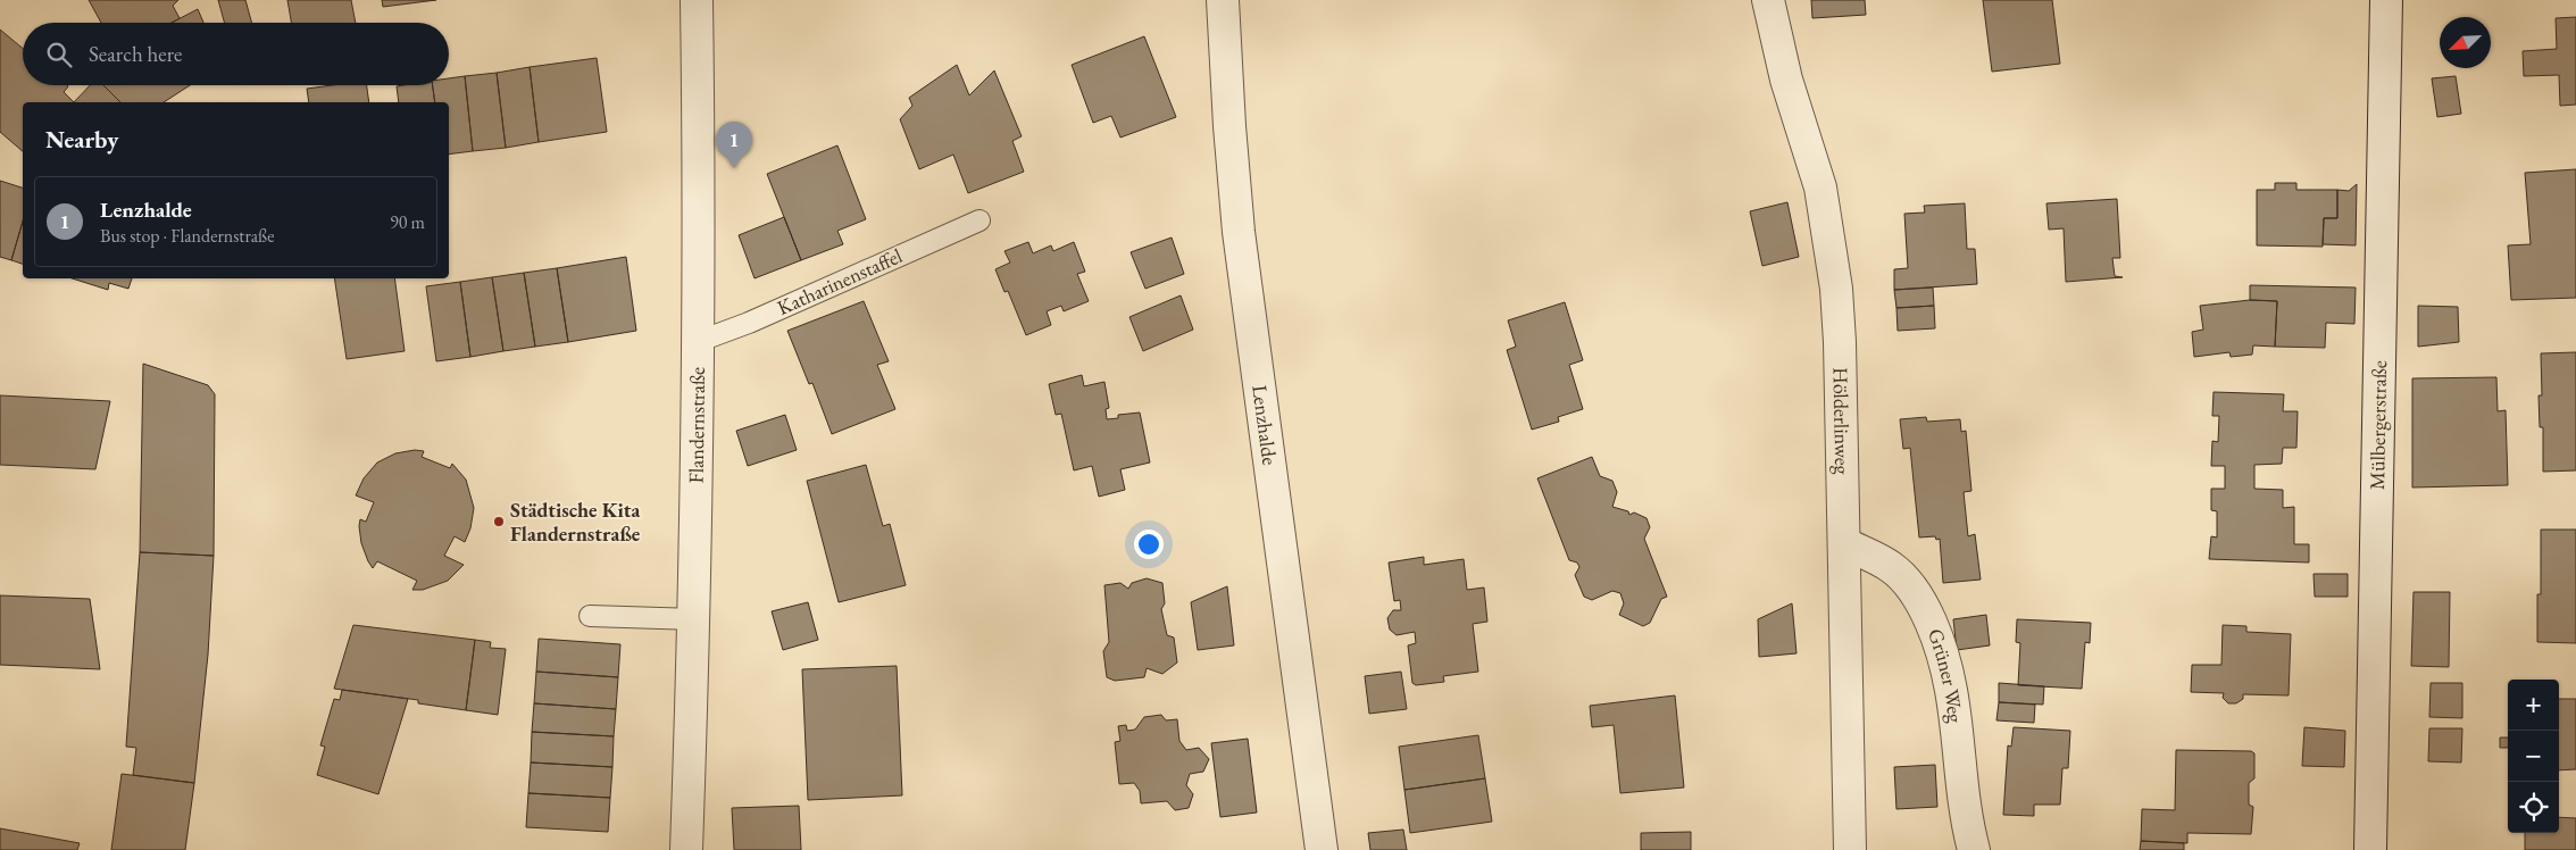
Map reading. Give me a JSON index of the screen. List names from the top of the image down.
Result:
{
  "streets": {
    "street": [
      "Hölderlinweg",
      "Flandernstraße",
      "Mülbergerstraße",
      "Lenzhalde",
      "Grüner Weg"
    ],
    "lane": ["Katharinenstaffel"]
  },
  "crossings": [
    ["Katharinenstaffel", "Flandernstraße"],
    ["Hölderlinweg", "Grüner Weg"]
  ],
  "places": ["Städtische Kita Flandernstraße"],
  "north": "bottom left",
  "page": {
    "search": "Search here",
    "heading": "Nearby",
    "pins": "1",
    "list": [
      {
        "mark": "1",
        "name": "Lenzhalde",
        "note": "Bus stop · Flandernstraße",
        "value": "90 m"
      }
    ],
    "map_buttons": ["+", "−"]
  }
}
